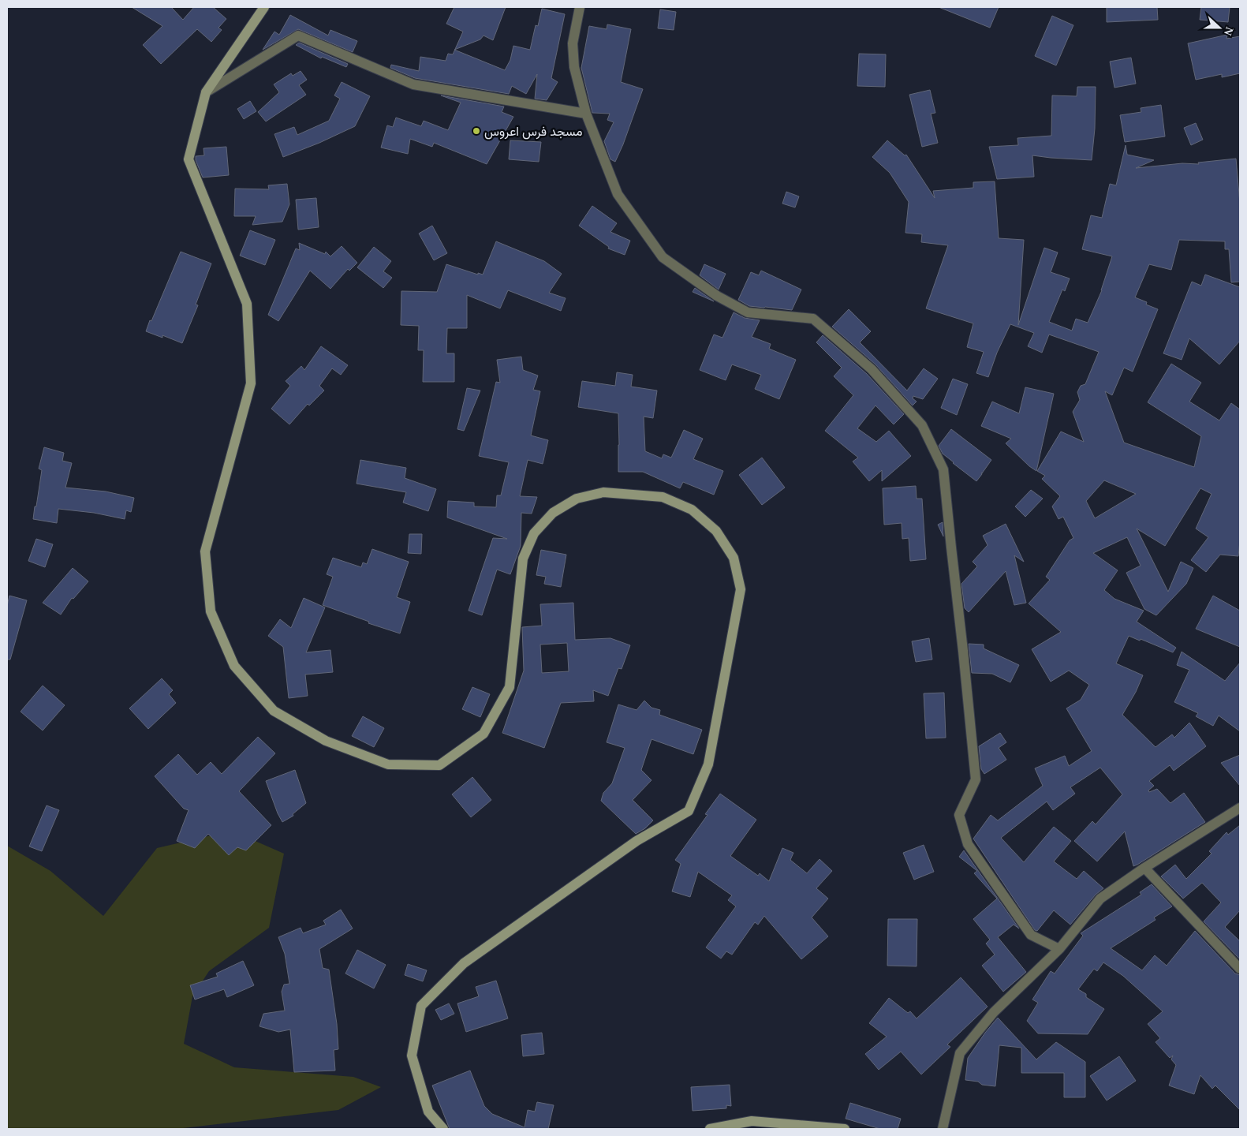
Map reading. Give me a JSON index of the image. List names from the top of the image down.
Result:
{
  "places": ["مسجد فرس اعروس"],
  "north": "right"
}
